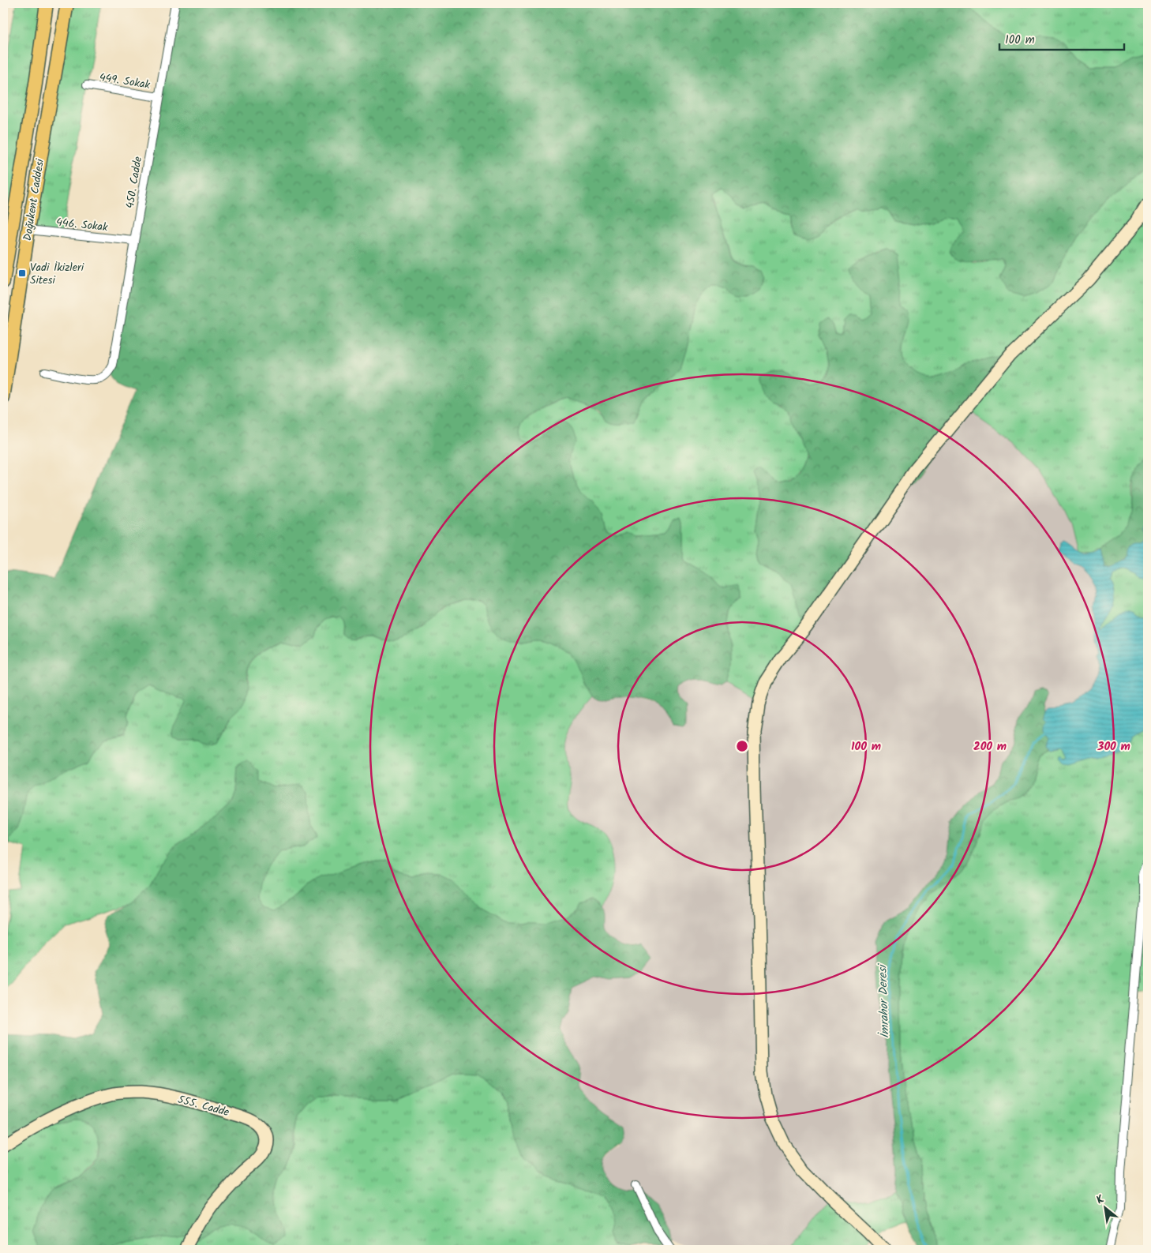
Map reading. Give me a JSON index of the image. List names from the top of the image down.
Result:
{
  "streets": {
    "main road": ["Doğukent Caddesi"],
    "street": [
      "449. Sokak",
      "450. Cadde",
      "446. Sokak",
      "555. Cadde"
    ]
  },
  "crossings": [
    ["449. Sokak", "450. Cadde"],
    ["450. Cadde", "446. Sokak"],
    ["Doğukent Caddesi", "446. Sokak"]
  ],
  "water": ["İmrahor Deresi"],
  "places": {
    "transit": ["Vadi İkizleri Sitesi"]
  },
  "scale_bar": "100 m",
  "north": "top left",
  "rings": ["100 m", "200 m", "300 m"]
}
